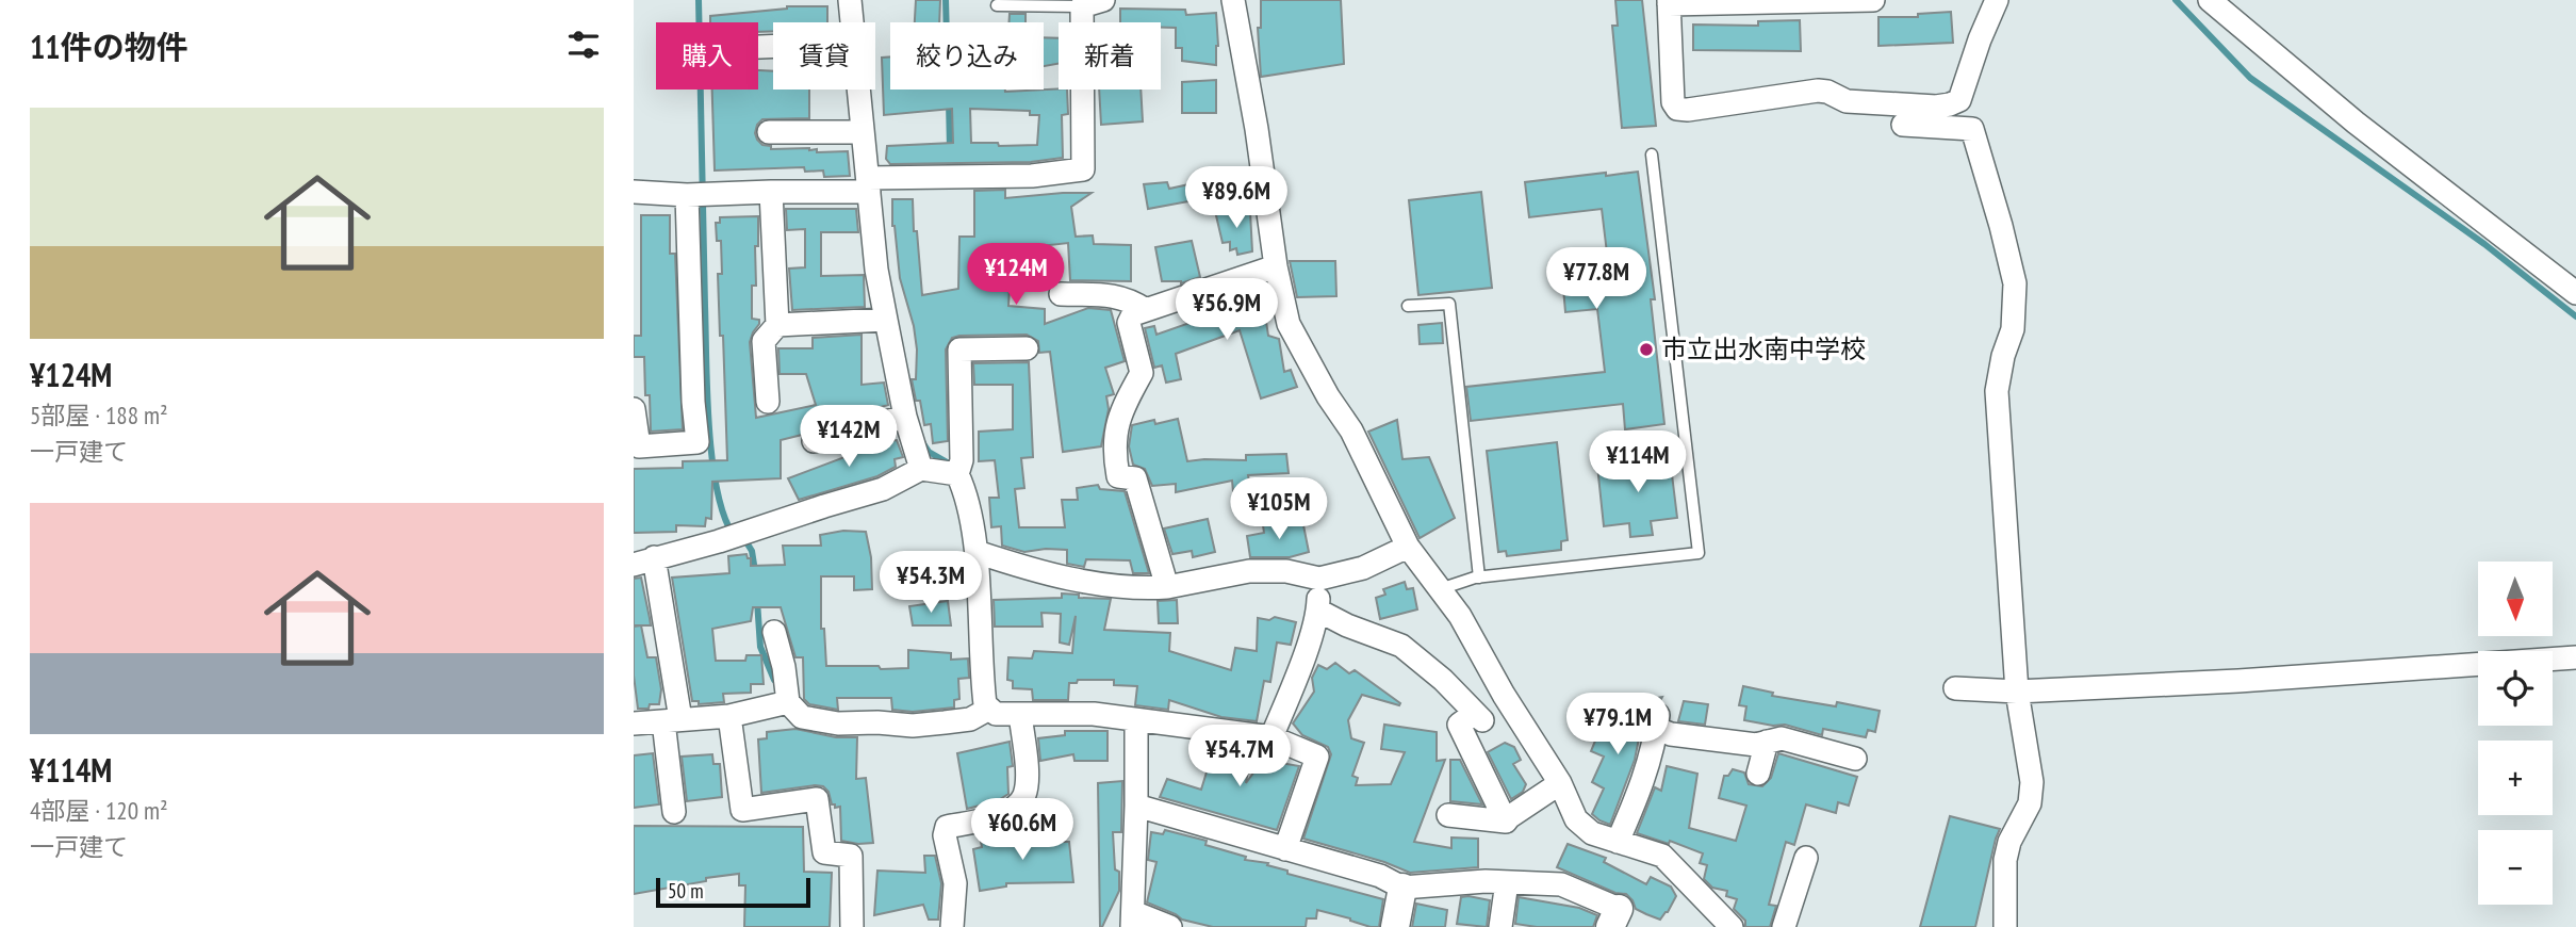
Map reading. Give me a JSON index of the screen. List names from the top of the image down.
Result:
{
  "places": ["市立出水南中学校"],
  "scale_bar": "50 m",
  "north": "bottom",
  "page": {
    "heading": "11件の物件",
    "chip": [
      "購入",
      "賃貸",
      "絞り込み",
      "新着"
    ],
    "list": [
      {
        "name": "¥124M",
        "note": "5部屋 · 188 m² · 一戸建て"
      },
      {
        "name": "¥114M",
        "note": "4部屋 · 120 m² · 一戸建て"
      }
    ],
    "price": [
      "¥89.6M",
      "¥124M",
      "¥77.8M",
      "¥56.9M",
      "¥142M",
      "¥114M",
      "¥105M",
      "¥54.3M",
      "¥79.1M",
      "¥54.7M",
      "¥60.6M"
    ],
    "map_buttons": ["+", "−"],
    "scale": "50 m"
  }
}
